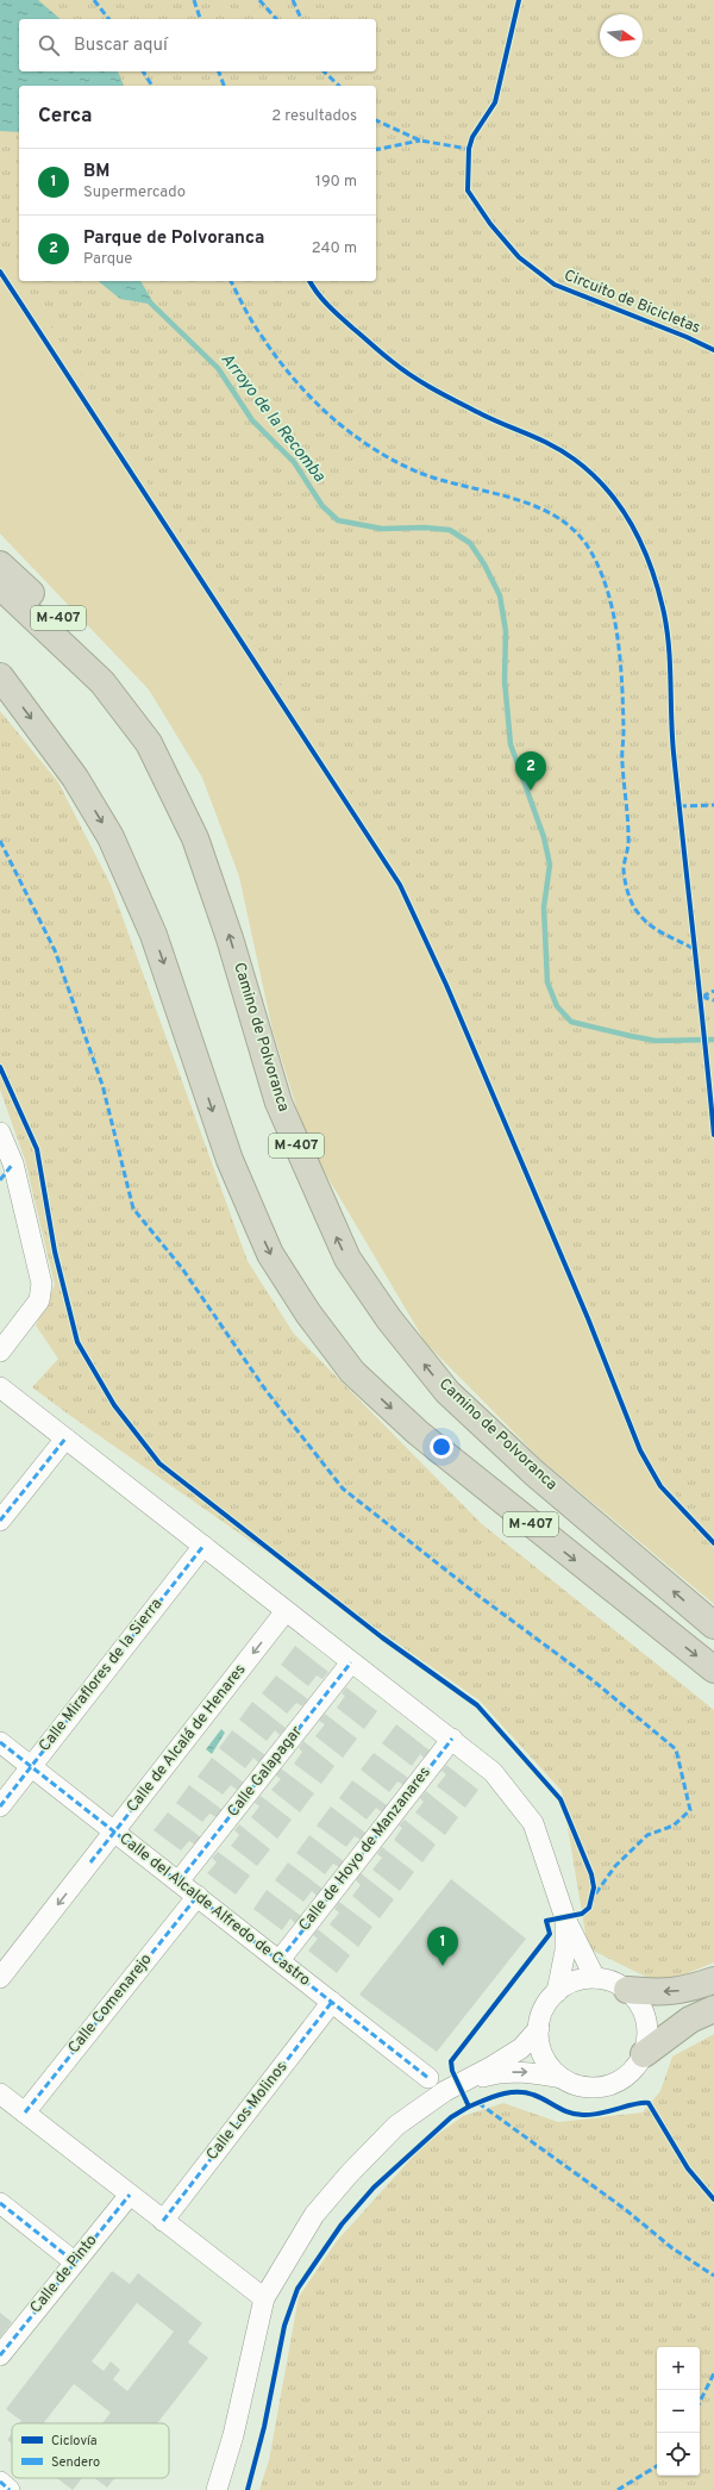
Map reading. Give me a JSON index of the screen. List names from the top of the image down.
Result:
{
  "streets": {
    "highway": ["M-407", "Camino de Polvoranca"],
    "street": [
      "Calle Miraflores de la Sierra",
      "Calle de Alcalá de Henares",
      "Calle Galapagar",
      "Calle de Hoyo de Manzanares",
      "Calle del Alcalde Alfredo de Castro",
      "Calle Comenarejo",
      "Calle Los Molinos",
      "Calle de Pinto"
    ],
    "cycle path": ["Circuito de Bicicletas"]
  },
  "crossings": [
    ["M-407", "Camino de Polvoranca"],
    ["Calle Miraflores de la Sierra", "Calle del Alcalde Alfredo de Castro"],
    ["Calle de Alcalá de Henares", "Calle del Alcalde Alfredo de Castro"],
    ["Calle Galapagar", "Calle del Alcalde Alfredo de Castro"],
    ["Calle de Hoyo de Manzanares", "Calle del Alcalde Alfredo de Castro"],
    ["Calle del Alcalde Alfredo de Castro", "Calle Comenarejo"],
    ["Calle del Alcalde Alfredo de Castro", "Calle Los Molinos"]
  ],
  "one_way": ["Calle de Alcalá de Henares"],
  "water": ["Arroyo de la Recomba"],
  "legend": ["Ciclovía", "Sendero"],
  "north": "right",
  "page": {
    "search": "Buscar aquí",
    "heading": ["Cerca", "2 resultados"],
    "list": [
      {
        "mark": "1",
        "name": "BM",
        "note": "Supermercado",
        "value": "190 m"
      },
      {
        "mark": "2",
        "name": "Parque de Polvoranca",
        "note": "Parque",
        "value": "240 m"
      }
    ],
    "pins": ["2", "1"],
    "map_buttons": ["+", "−"]
  }
}
